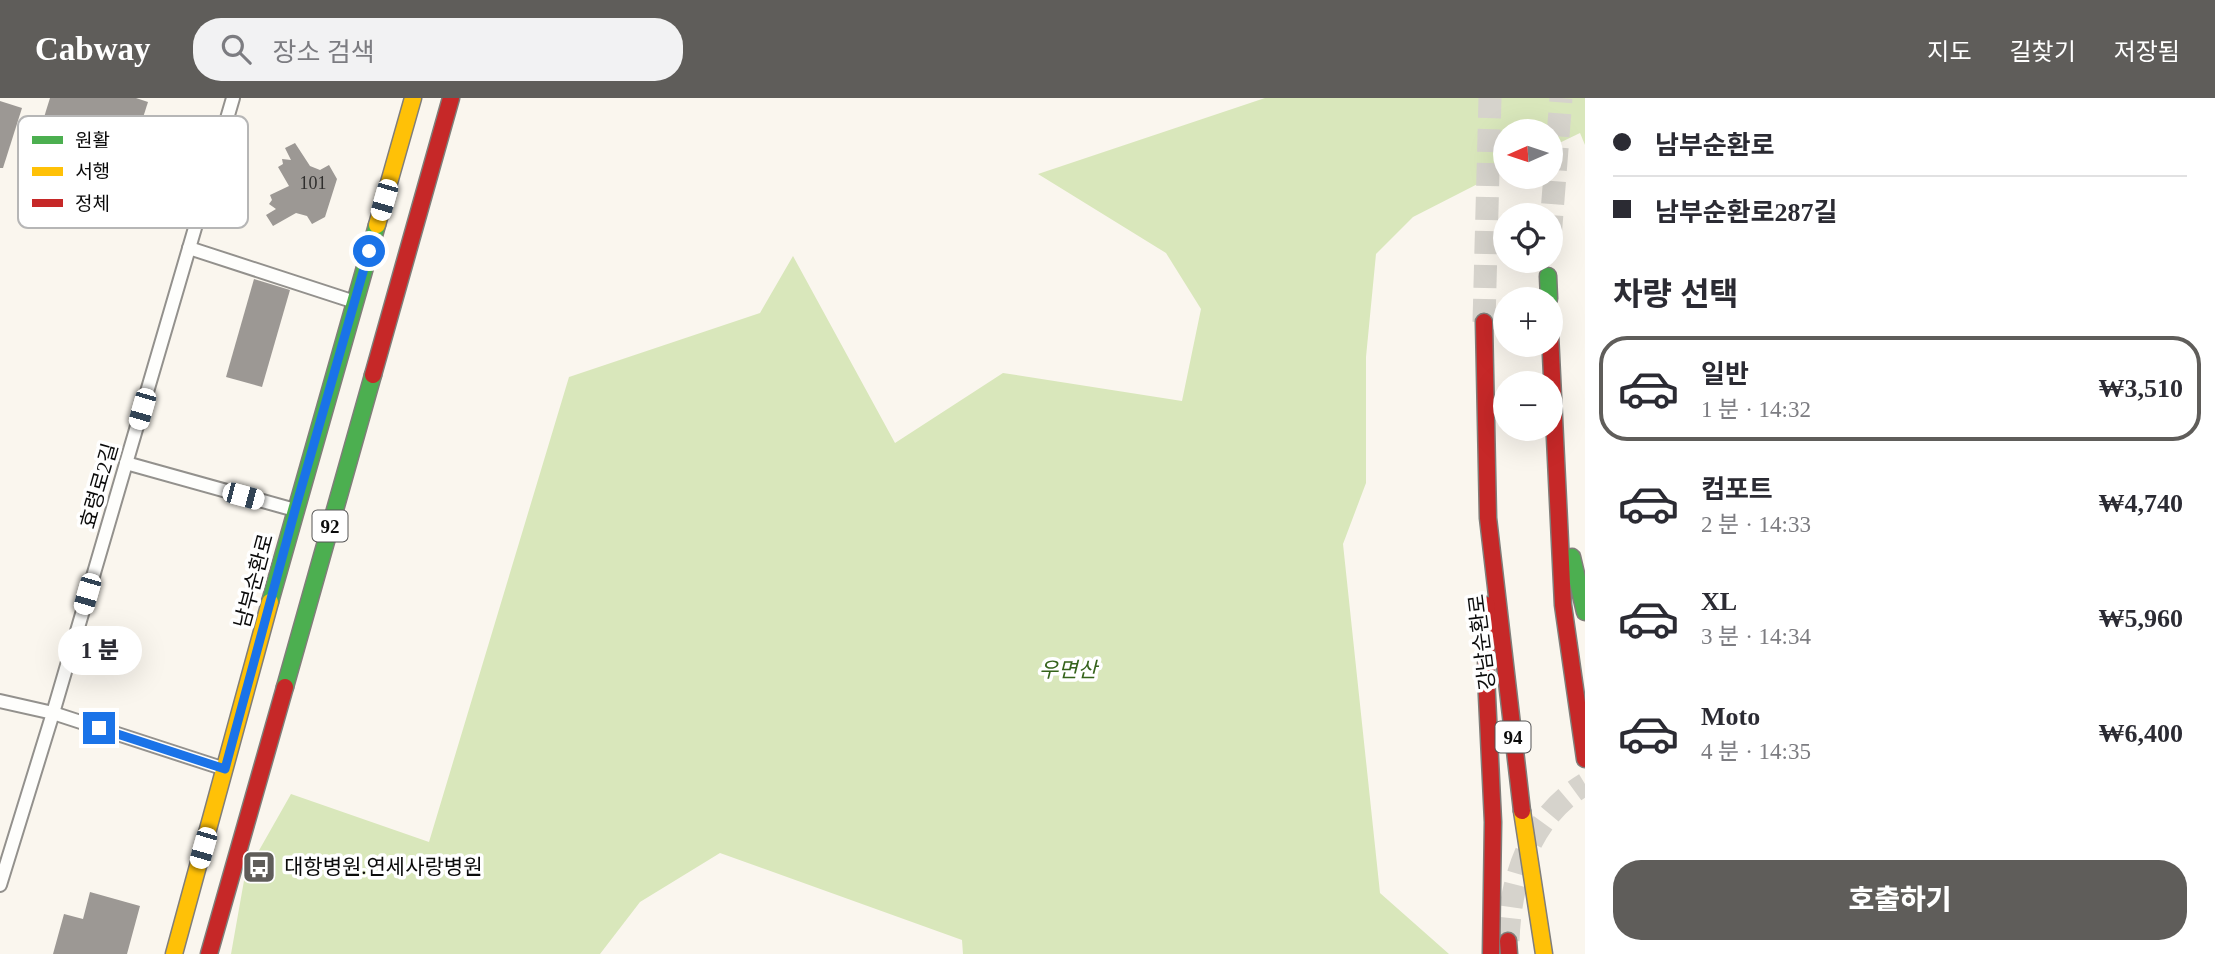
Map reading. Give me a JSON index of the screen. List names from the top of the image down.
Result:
{
  "streets": {
    "main road": [
      "92",
      "남부순환로",
      "강남순환로",
      "94"
    ],
    "street": ["효령로2길"]
  },
  "parks": ["우면산"],
  "places": {
    "bus stop": ["대항병원.연세사랑병원"]
  },
  "house_numbers": ["101"],
  "legend": ["원활", "서행", "정체"],
  "north": "left",
  "page": {
    "header": "Cabway",
    "search": "장소 검색",
    "nav": ["지도", "길찾기", "저장됨"],
    "banner": ["남부순환로", "남부순환로287길"],
    "map_buttons": ["+", "−"],
    "heading": "차량 선택",
    "list": [
      {
        "name": "일반",
        "note": "1 분 · 14:32",
        "value": "₩3,510"
      },
      {
        "name": "컴포트",
        "note": "2 분 · 14:33",
        "value": "₩4,740"
      },
      {
        "name": "XL",
        "note": "3 분 · 14:34",
        "value": "₩5,960"
      },
      {
        "name": "Moto",
        "note": "4 분 · 14:35",
        "value": "₩6,400"
      }
    ],
    "bubble": "1 분",
    "buttons": "호출하기"
  }
}
